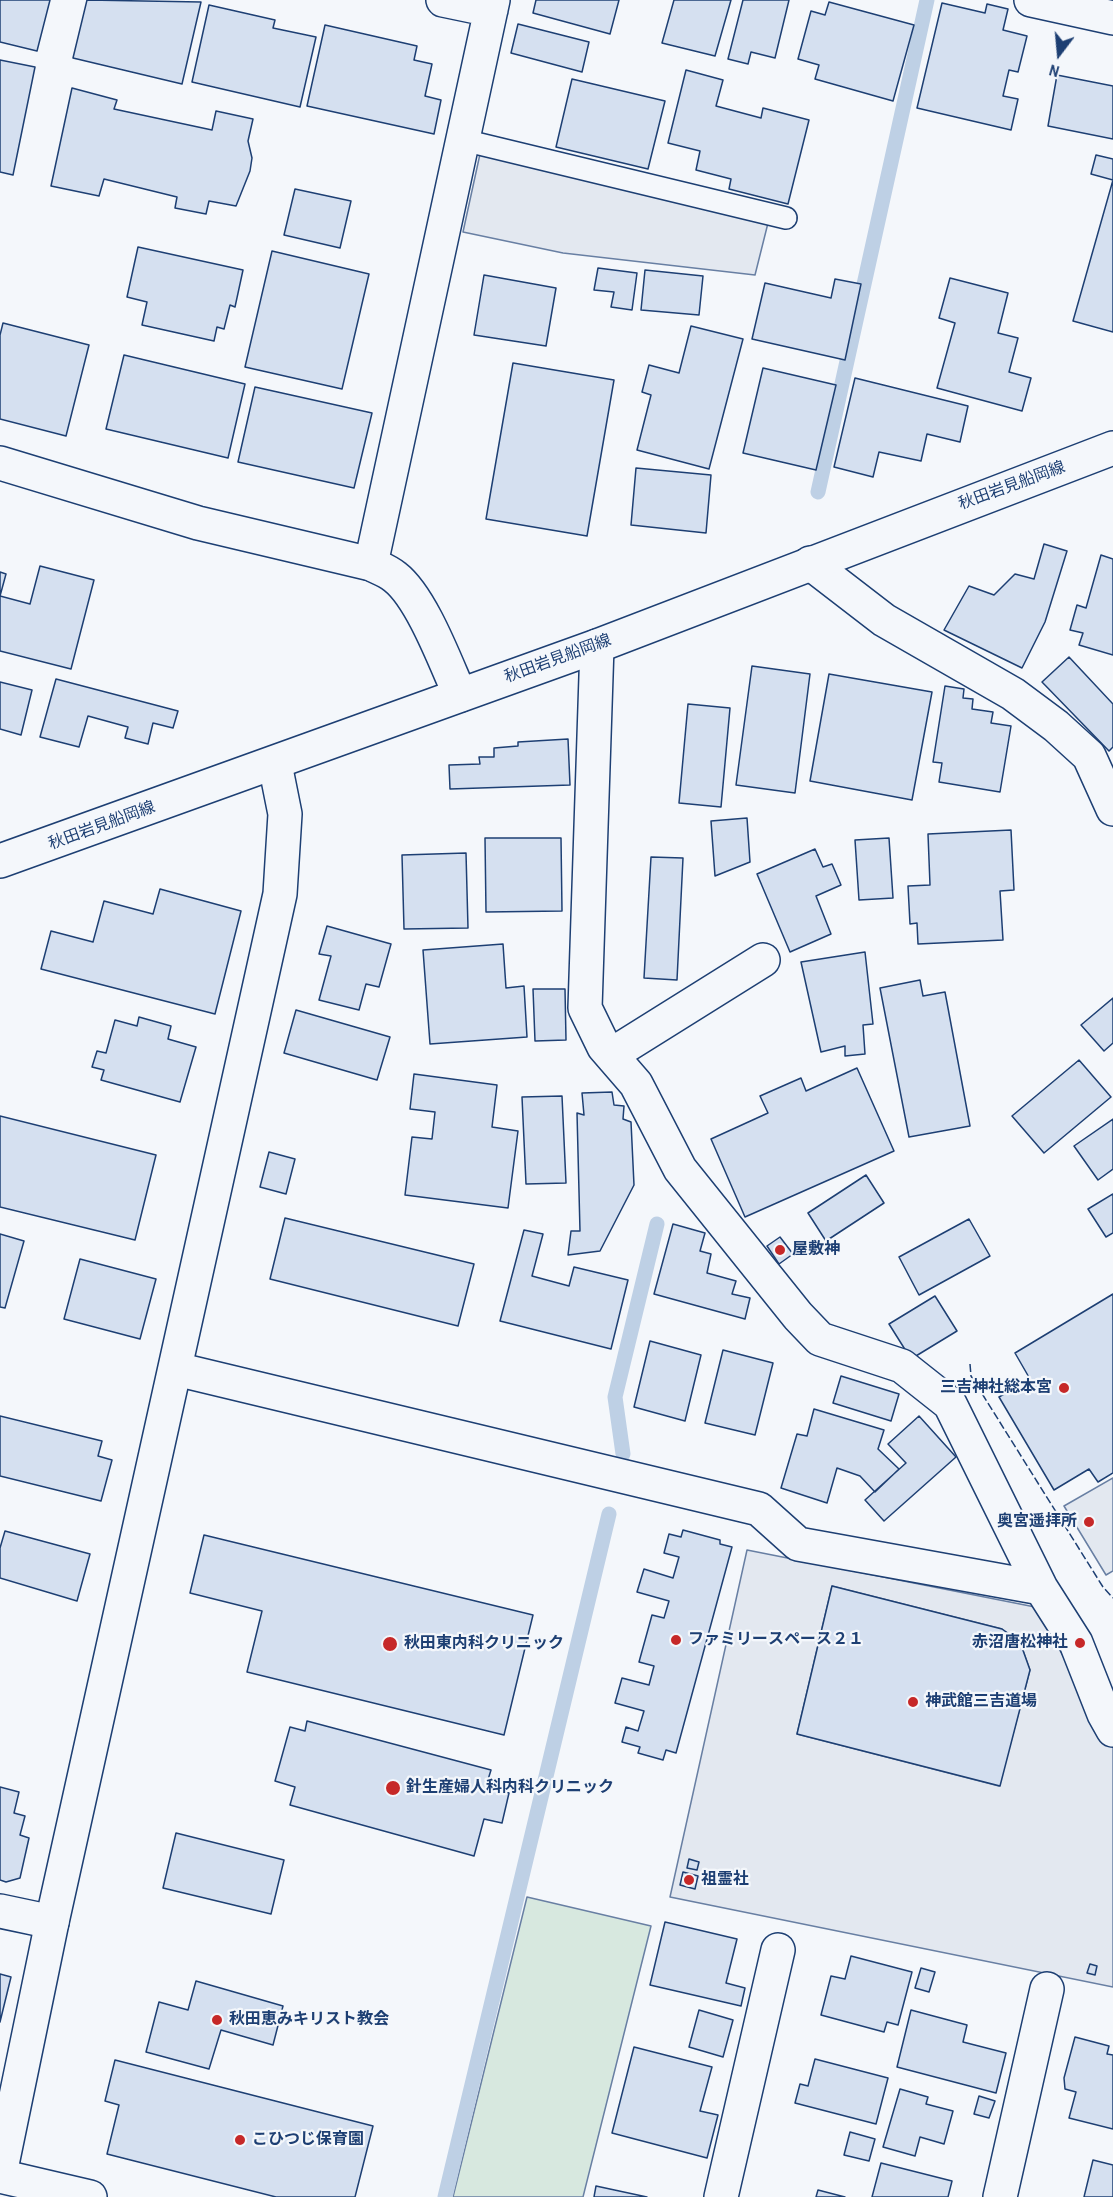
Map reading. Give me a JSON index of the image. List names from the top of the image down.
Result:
{
  "streets": {
    "street": ["秋田岩見船岡線"]
  },
  "places": [
    "屋敷神",
    "三吉神社総本宮",
    "奥宮遥拝所",
    "ファミリースペース２１",
    "赤沼唐松神社",
    "秋田東内科クリニック",
    "神武館三吉道場",
    "針生産婦人科内科クリニック",
    "祖霊社",
    "秋田恵みキリスト教会",
    "こひつじ保育園"
  ],
  "north": "bottom"
}
